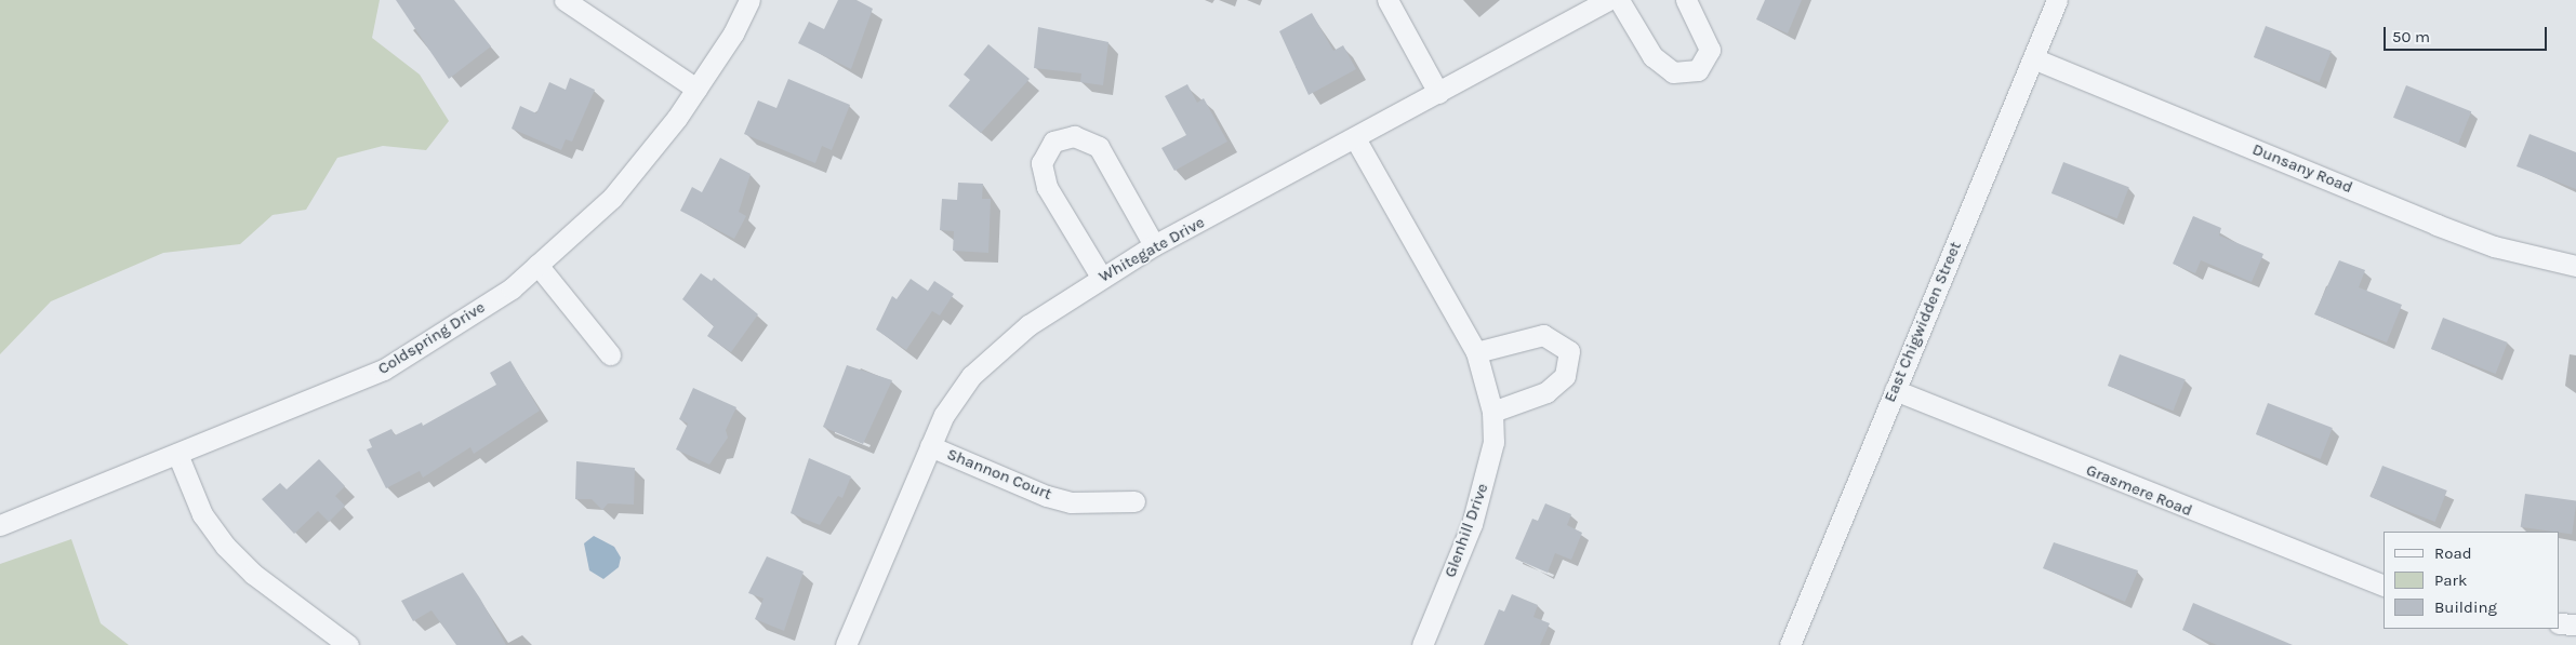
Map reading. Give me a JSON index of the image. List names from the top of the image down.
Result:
{
  "streets": {
    "street": [
      "Dunsany Road",
      "Whitegate Drive",
      "East Chigwidden Street",
      "Coldspring Drive",
      "Shannon Court",
      "Grasmere Road",
      "Glenhill Drive"
    ]
  },
  "crossings": [
    ["Dunsany Road", "East Chigwidden Street"],
    ["Whitegate Drive", "Shannon Court"],
    ["Whitegate Drive", "Glenhill Drive"],
    ["East Chigwidden Street", "Grasmere Road"]
  ],
  "legend": ["Road", "Park", "Building"],
  "scale_bar": "50 m"
}
